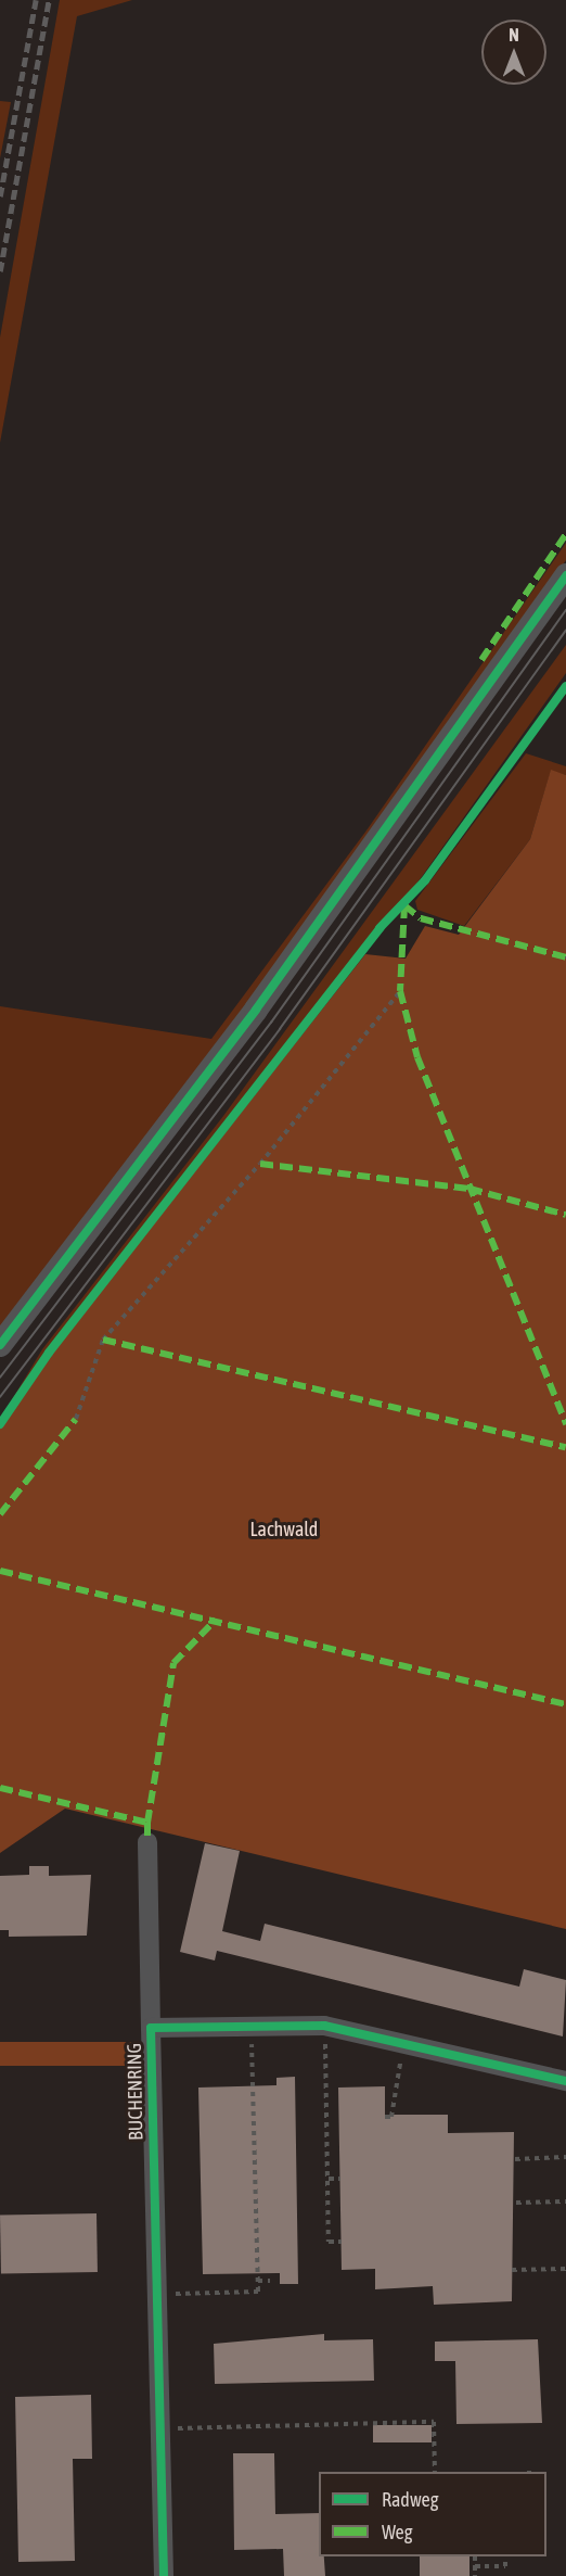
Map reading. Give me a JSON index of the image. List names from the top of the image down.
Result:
{
  "streets": {
    "street": ["BUCHENRING"]
  },
  "parks": ["Lachwald"],
  "legend": ["Radweg", "Weg"],
  "north": "top"
}
